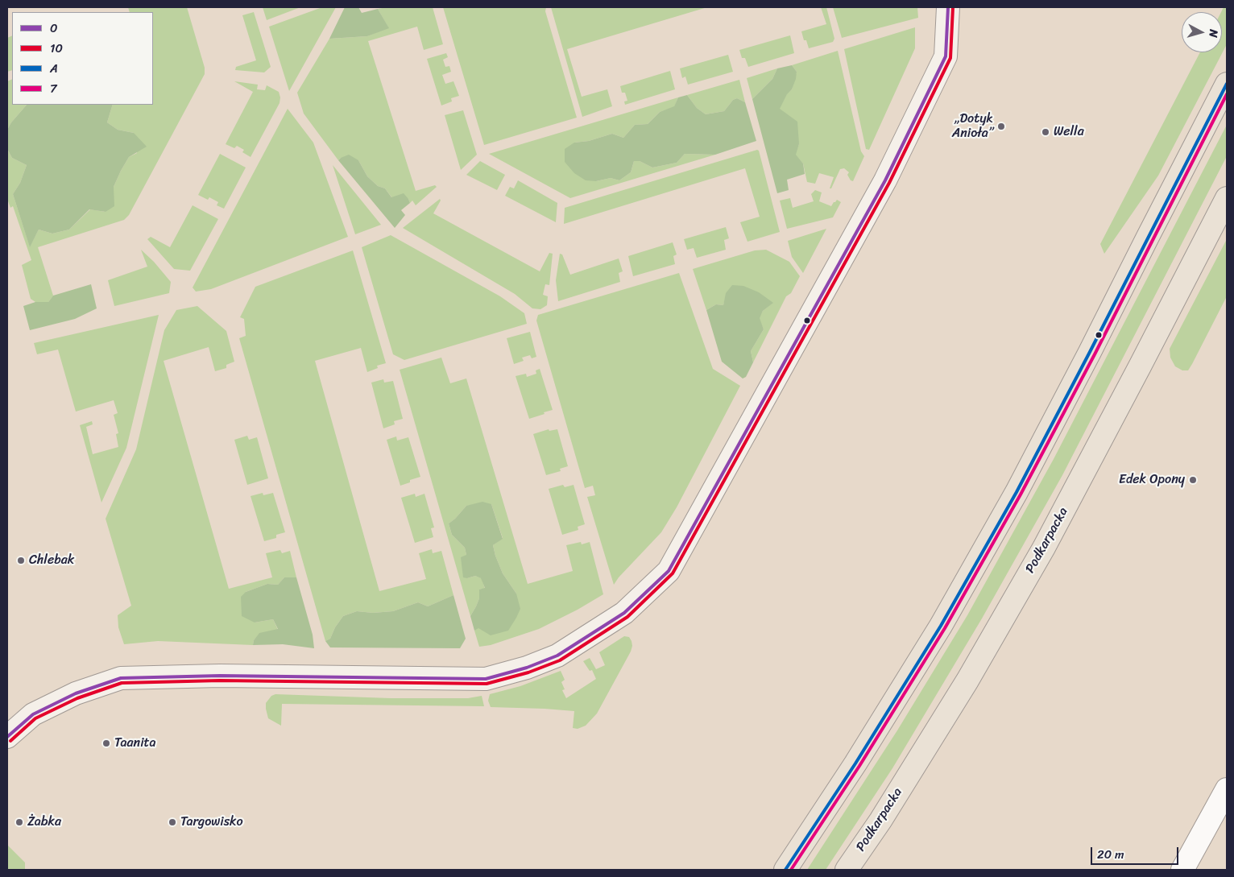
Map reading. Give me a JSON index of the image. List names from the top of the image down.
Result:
{
  "streets": {
    "main road": ["Podkarpacka"]
  },
  "places": [
    "„Dotyk Anioła”",
    "Wella",
    "Edek Opony",
    "Chlebak",
    "Taanita",
    "Żabka",
    "Targowisko"
  ],
  "lines": [
    "transit line 0",
    "transit line 10",
    "transit line A",
    "transit line 7"
  ],
  "legend": [
    "0",
    "10",
    "A",
    "7"
  ],
  "scale_bar": "20 m",
  "north": "right"
}
